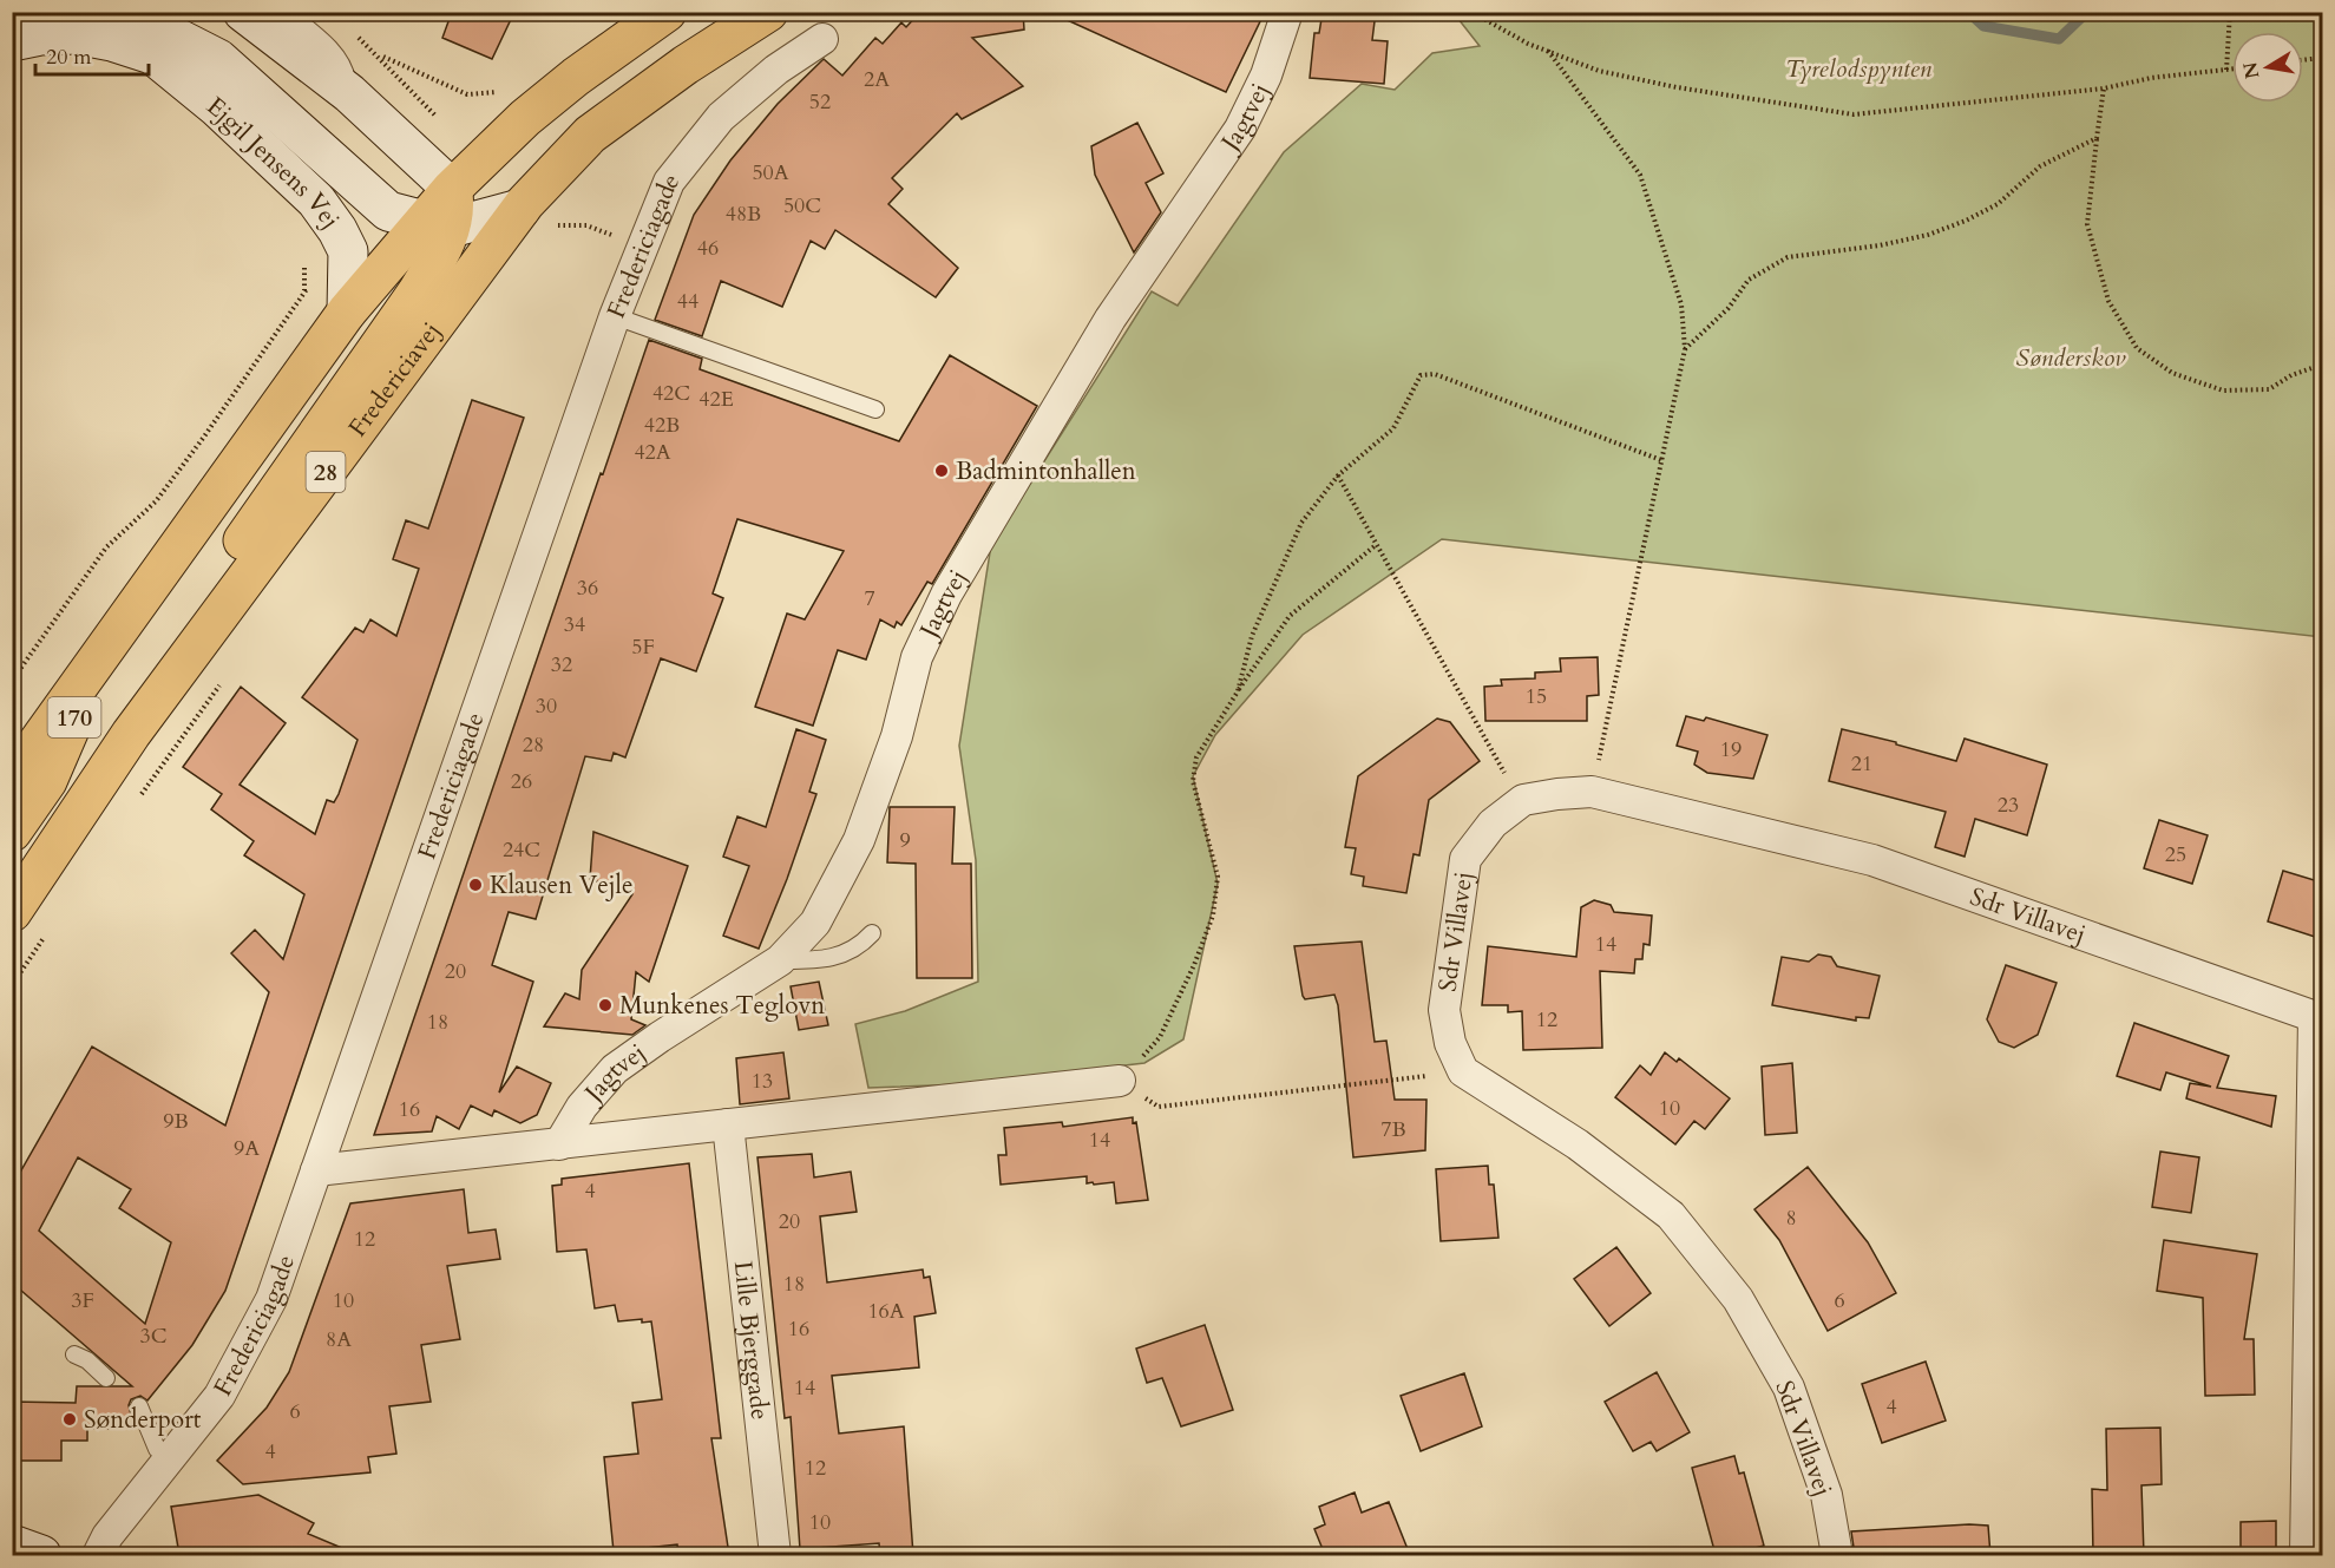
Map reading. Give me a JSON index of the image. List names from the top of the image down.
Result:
{
  "streets": {
    "main road": [
      "Ejgil Jensens Vej",
      "Fredericiavej",
      "28",
      "170"
    ],
    "street": [
      "Jagtvej",
      "Fredericiagade",
      "Sdr Villavej",
      "Lille Bjerggade"
    ]
  },
  "crossings": [
    ["Jagtvej", "Fredericiagade"],
    ["Jagtvej", "Lille Bjerggade"]
  ],
  "parks": ["Tyrelodspynten", "Sønderskov"],
  "places": [
    "Badmintonhallen",
    "Klausen Vejle",
    "Munkenes Teglovn",
    "Sønderport"
  ],
  "house_numbers": [
    "2A",
    "52",
    "50A",
    "50C",
    "48B",
    "46",
    "44",
    "42C",
    "42E",
    "42B",
    "42A",
    "36",
    "7",
    "34",
    "5F",
    "32",
    "15",
    "30",
    "28",
    "19",
    "21",
    "26",
    "23",
    "9",
    "24C",
    "25",
    "14",
    "20",
    "12",
    "18",
    "13",
    "10",
    "16",
    "9B",
    "7B",
    "14",
    "9A",
    "4",
    "8",
    "20",
    "12",
    "18",
    "3F",
    "10",
    "6",
    "16A",
    "16",
    "3C",
    "8A",
    "14",
    "4",
    "6",
    "4",
    "12",
    "10"
  ],
  "scale_bar": "20 m",
  "north": "left"
}
